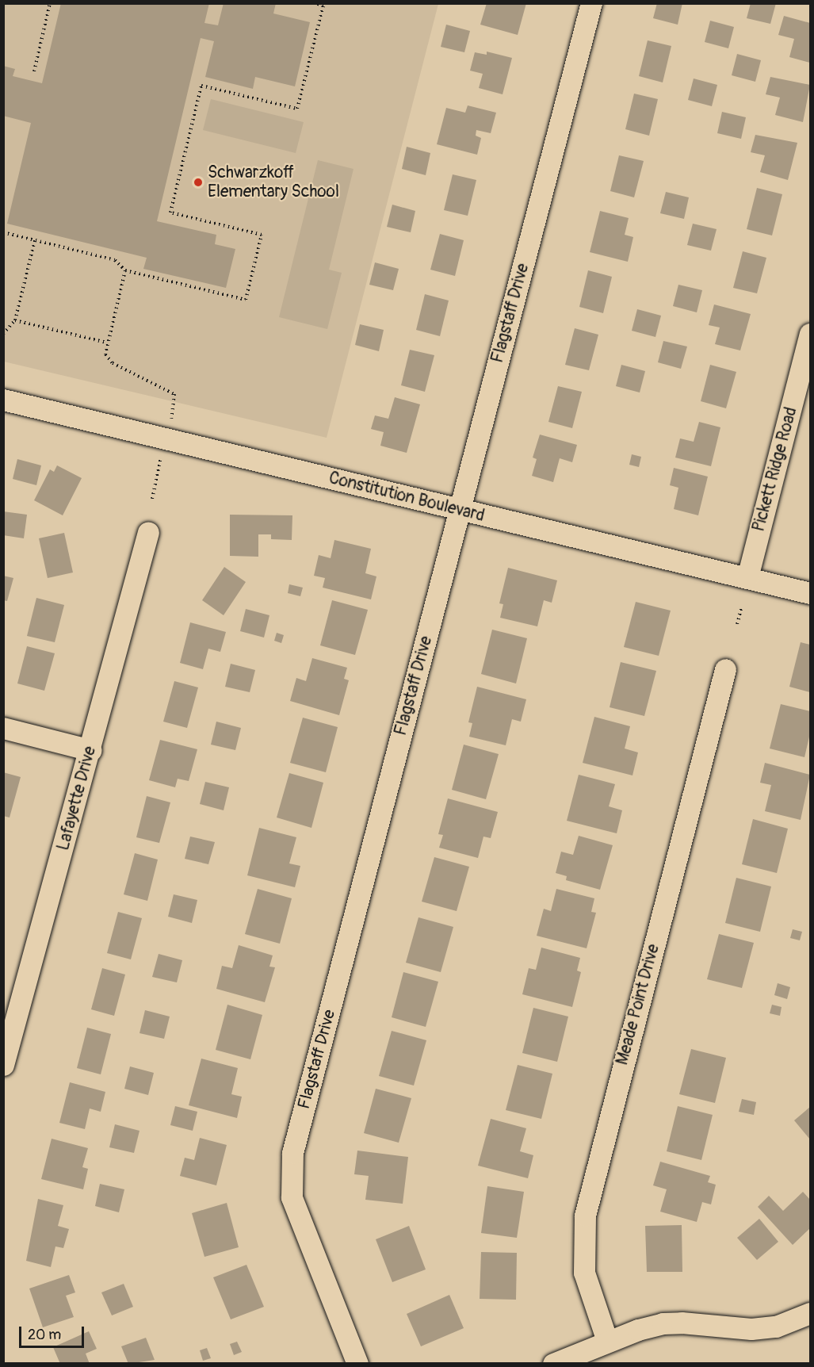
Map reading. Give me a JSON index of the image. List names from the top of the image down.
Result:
{
  "streets": {
    "street": [
      "Flagstaff Drive",
      "Pickett Ridge Road",
      "Constitution Boulevard",
      "Lafayette Drive",
      "Meade Point Drive"
    ]
  },
  "crossings": [
    ["Flagstaff Drive", "Constitution Boulevard"],
    ["Pickett Ridge Road", "Constitution Boulevard"]
  ],
  "places": ["Schwarzkoff Elementary School"],
  "scale_bar": "20 m"
}
